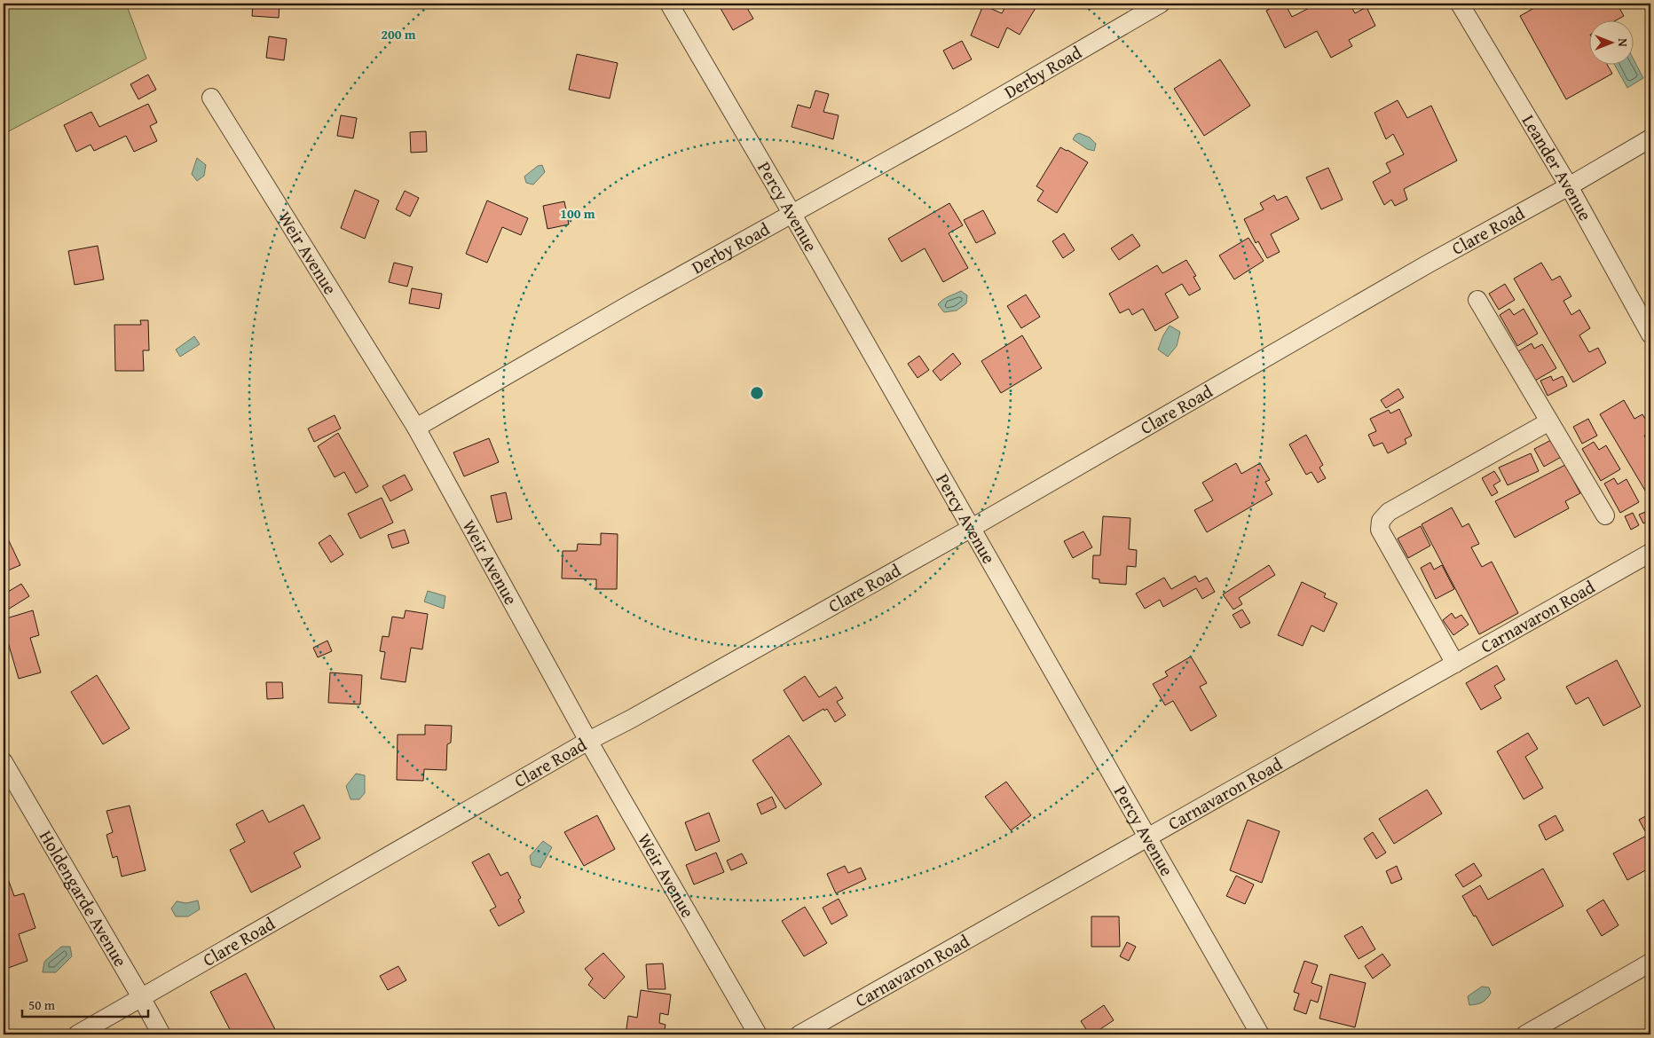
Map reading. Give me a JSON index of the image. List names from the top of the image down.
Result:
{
  "streets": {
    "street": [
      "Derby Road",
      "Leander Avenue",
      "Percy Avenue",
      "Clare Road",
      "Weir Avenue",
      "Carnavaron Road",
      "Holdengarde Avenue"
    ]
  },
  "crossings": [
    ["Derby Road", "Percy Avenue"],
    ["Derby Road", "Weir Avenue"],
    ["Leander Avenue", "Clare Road"],
    ["Percy Avenue", "Clare Road"],
    ["Percy Avenue", "Carnavaron Road"],
    ["Clare Road", "Weir Avenue"],
    ["Clare Road", "Holdengarde Avenue"]
  ],
  "scale_bar": "50 m",
  "north": "right",
  "rings": ["200 m", "100 m"]
}
